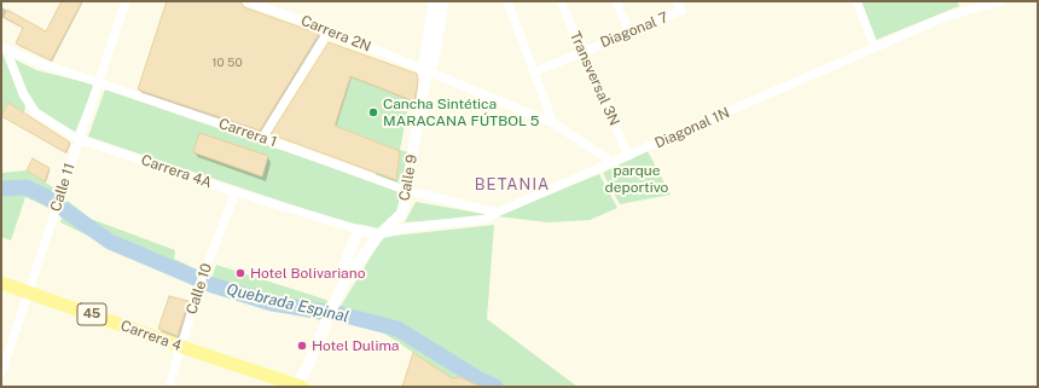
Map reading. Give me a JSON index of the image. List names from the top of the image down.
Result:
{
  "streets": {
    "main road": ["45", "Carrera 4"],
    "street": [
      "Diagonal 7",
      "Carrera 2N",
      "Transversal 3N",
      "Diagonal 1N",
      "Carrera 1",
      "Carrera 4A",
      "Calle 9",
      "Calle 11",
      "Calle 10"
    ]
  },
  "crossings": [
    ["Diagonal 7", "Transversal 3N"],
    ["Carrera 2N", "Diagonal 1N"],
    ["Carrera 2N", "Calle 9"],
    ["Transversal 3N", "Diagonal 1N"],
    ["Diagonal 1N", "Carrera 1"],
    ["Diagonal 1N", "Carrera 4A"],
    ["Diagonal 1N", "Calle 9"],
    ["Carrera 1", "Calle 9"],
    ["Carrera 1", "Calle 11"],
    ["Carrera 4A", "Calle 9"],
    ["Carrera 4A", "Calle 11"],
    ["Carrera 4A", "Calle 10"],
    ["Calle 9", "Carrera 4"],
    ["Calle 11", "Carrera 4"],
    ["Calle 10", "Carrera 4"]
  ],
  "districts": ["BETANIA"],
  "water": ["Quebrada Espinal"],
  "parks": ["parque deportivo"],
  "places": ["Cancha Sintética MARACANA FÚTBOL 5", "Hotel Bolivariano", "Hotel Dulima"],
  "house_numbers": ["10 50"]
}
